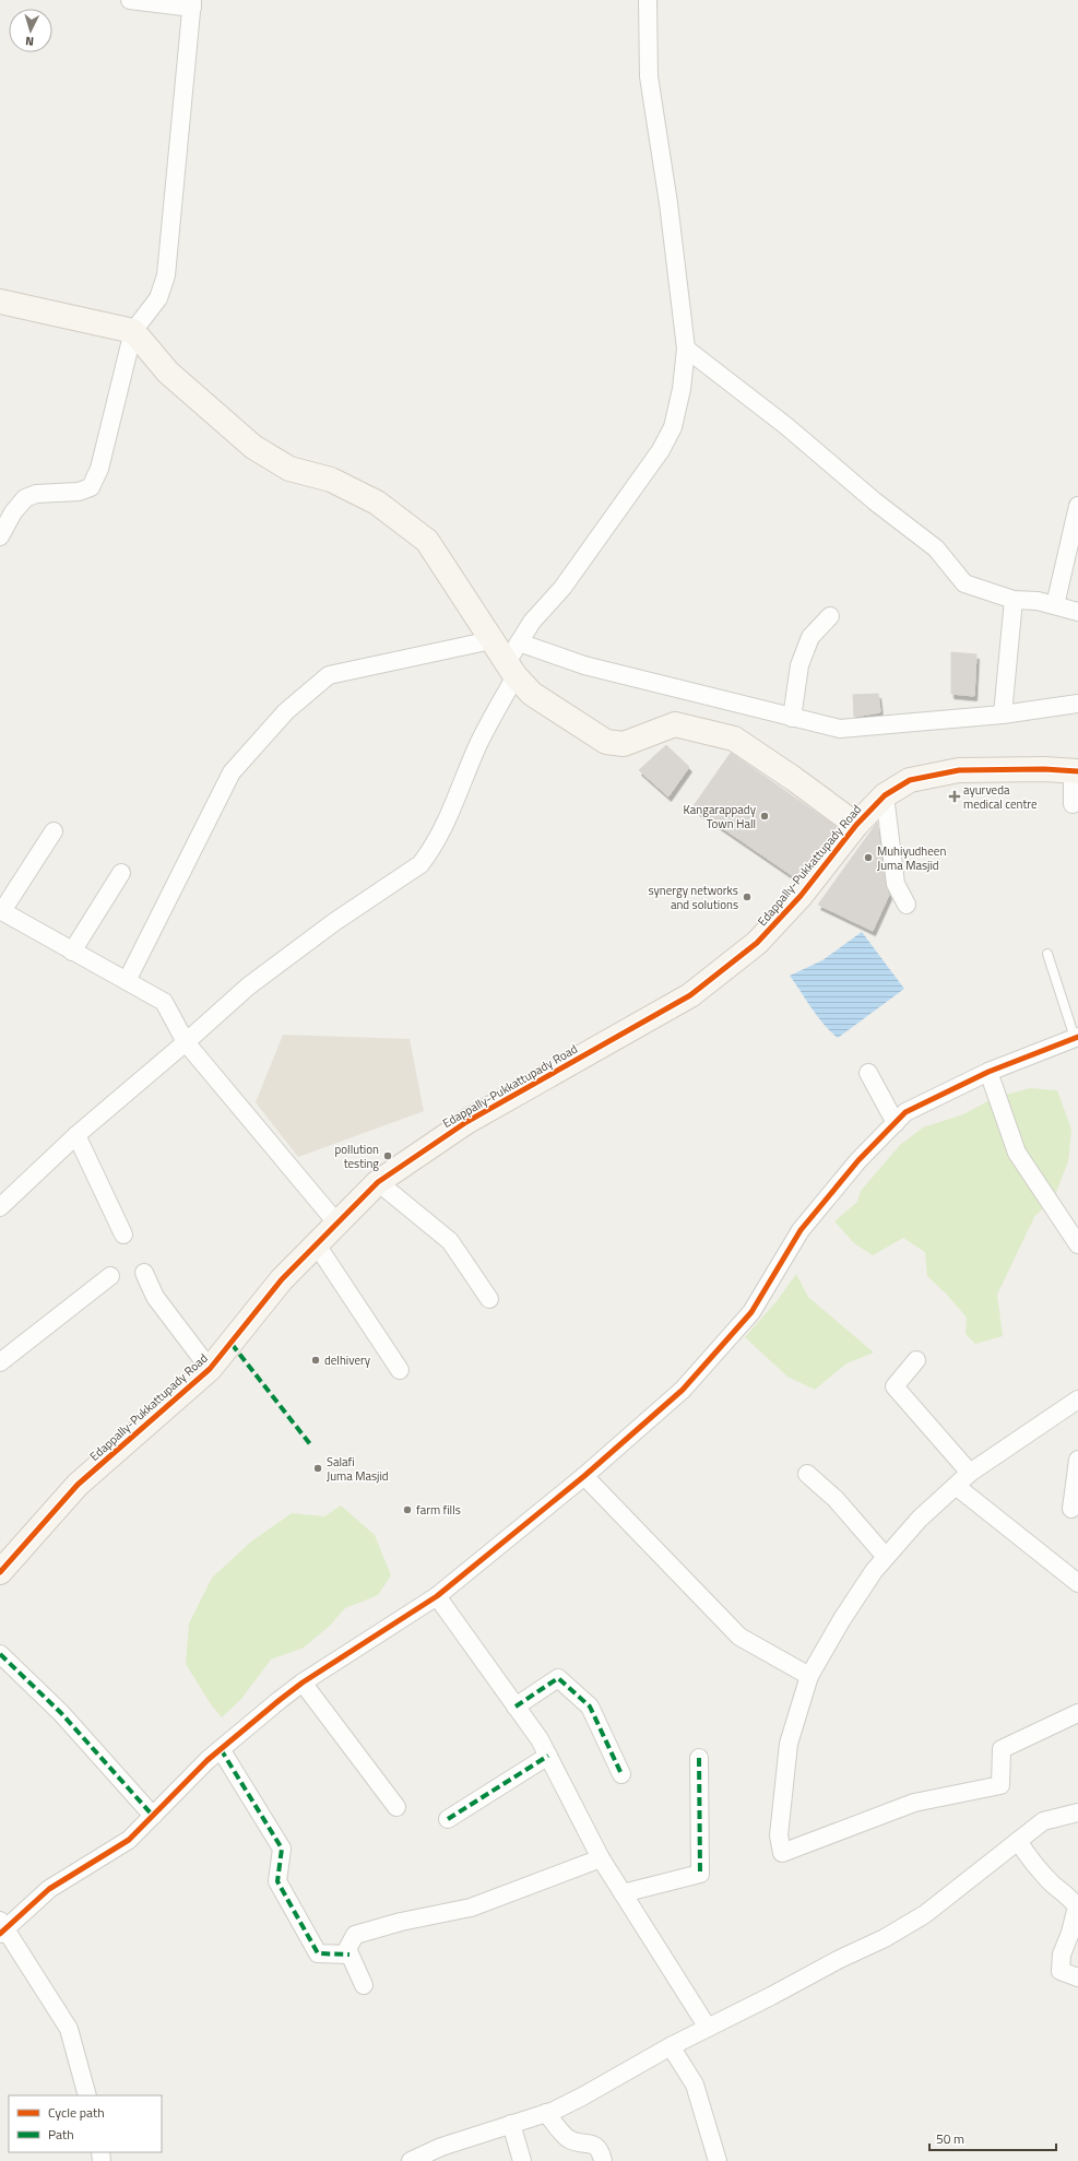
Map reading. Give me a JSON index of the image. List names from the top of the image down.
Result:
{
  "streets": {
    "main road": ["Edappally-Pukkattupady Road"]
  },
  "places": {
    "health": ["ayurveda medical centre"],
    "other": [
      "Kangarappady Town Hall",
      "Muhiyudheen Juma Masjid",
      "synergy networks and solutions",
      "pollution testing",
      "delhivery",
      "Salafi Juma Masjid",
      "farm fills"
    ]
  },
  "legend": ["Cycle path", "Path"],
  "scale_bar": "50 m",
  "north": "bottom"
}
